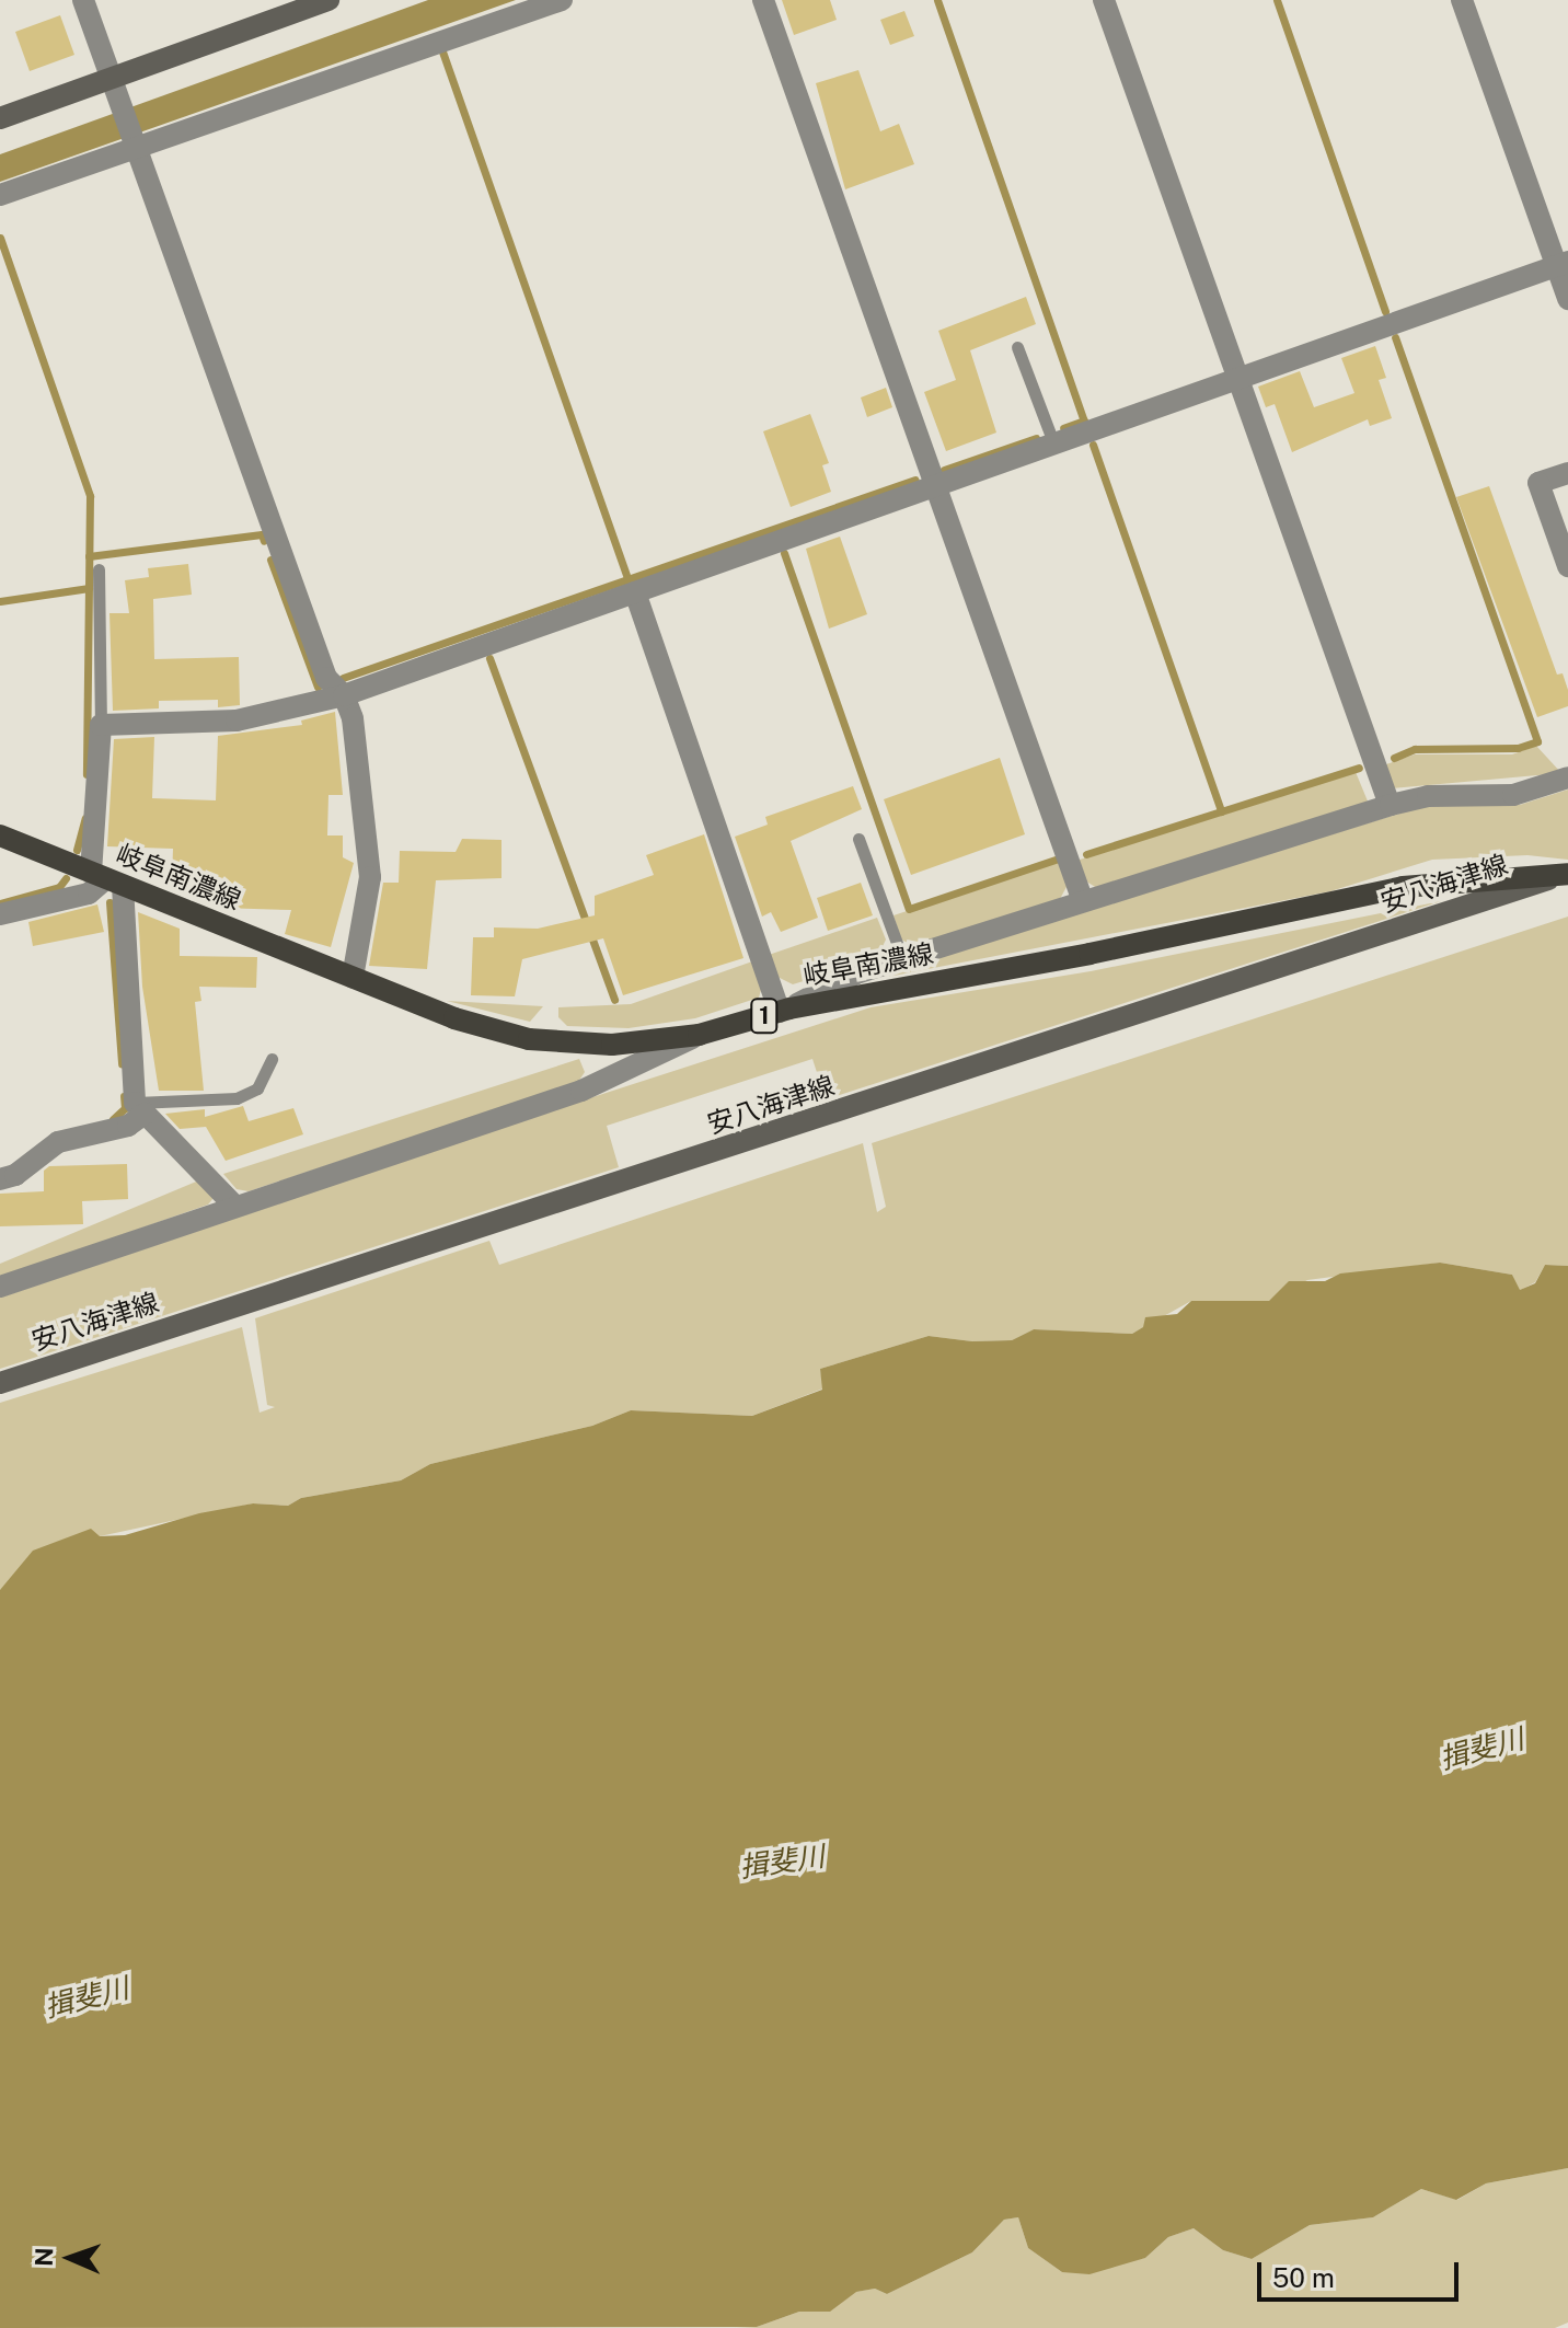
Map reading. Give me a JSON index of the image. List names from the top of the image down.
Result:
{
  "streets": {
    "main road": ["岐阜南濃線", "安八海津線", "1"]
  },
  "crossings": [
    ["岐阜南濃線", "安八海津線"]
  ],
  "water": ["揖斐川"],
  "scale_bar": "50 m",
  "north": "left"
}
